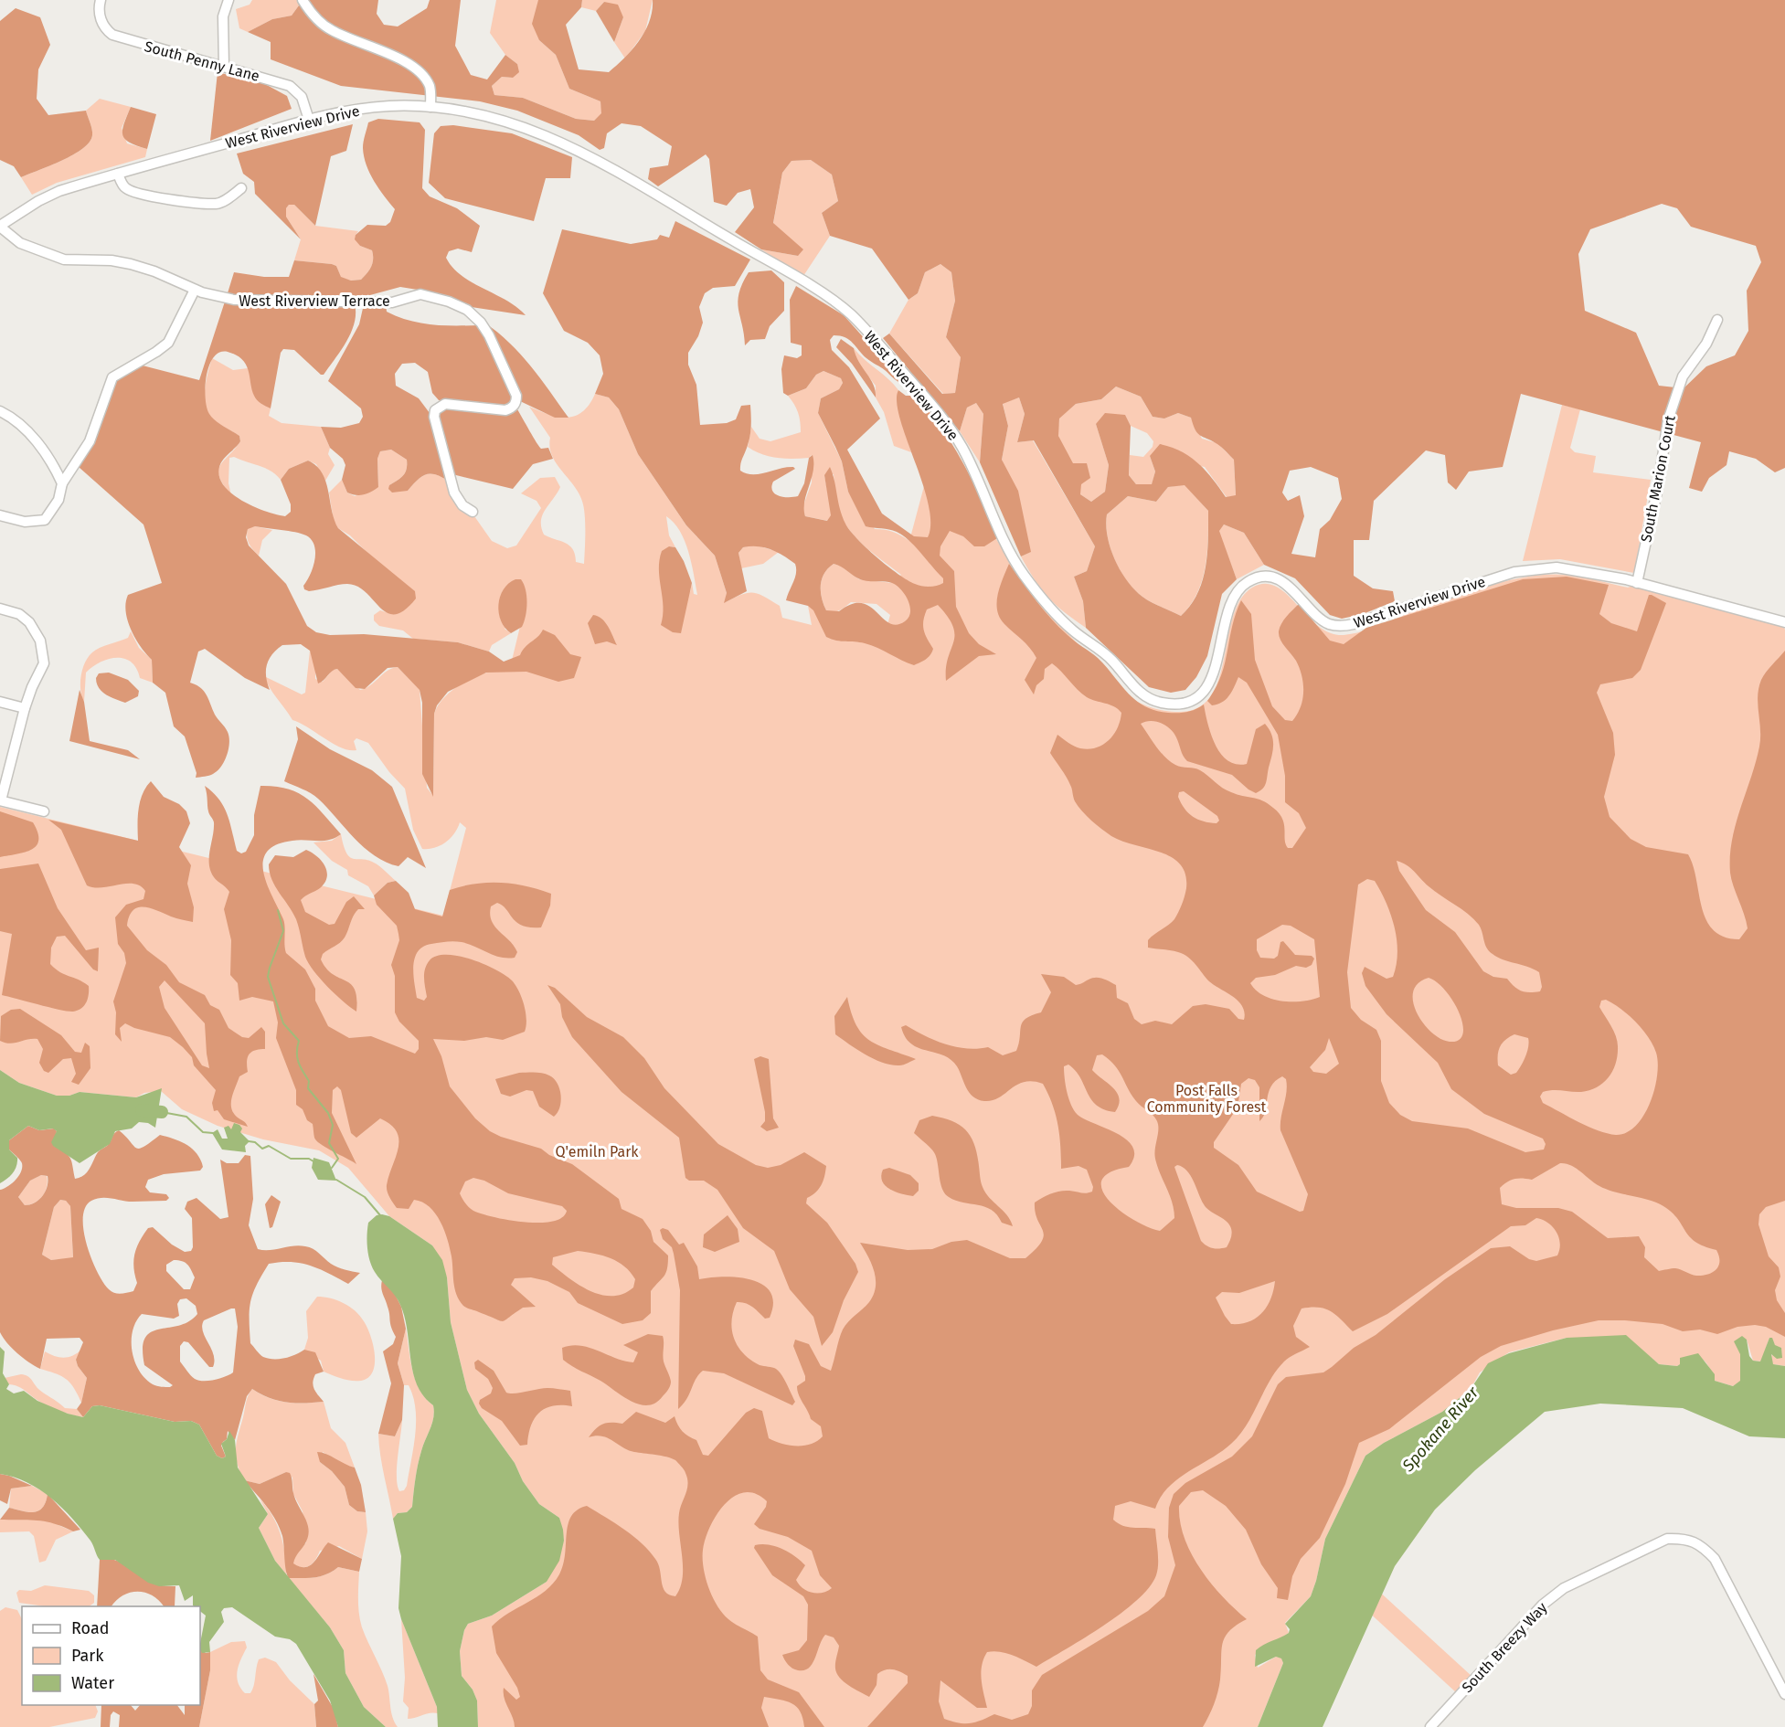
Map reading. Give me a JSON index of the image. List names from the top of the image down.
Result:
{
  "streets": {
    "street": [
      "South Penny Lane",
      "West Riverview Drive",
      "West Riverview Terrace",
      "South Marion Court",
      "South Breezy Way"
    ]
  },
  "crossings": [
    ["South Penny Lane", "West Riverview Drive"],
    ["West Riverview Drive", "West Riverview Terrace"],
    ["West Riverview Drive", "South Marion Court"]
  ],
  "water": ["Spokane River"],
  "parks": ["Post Falls Community Forest", "Q'emiln Park"],
  "legend": ["Road", "Park", "Water"]
}
